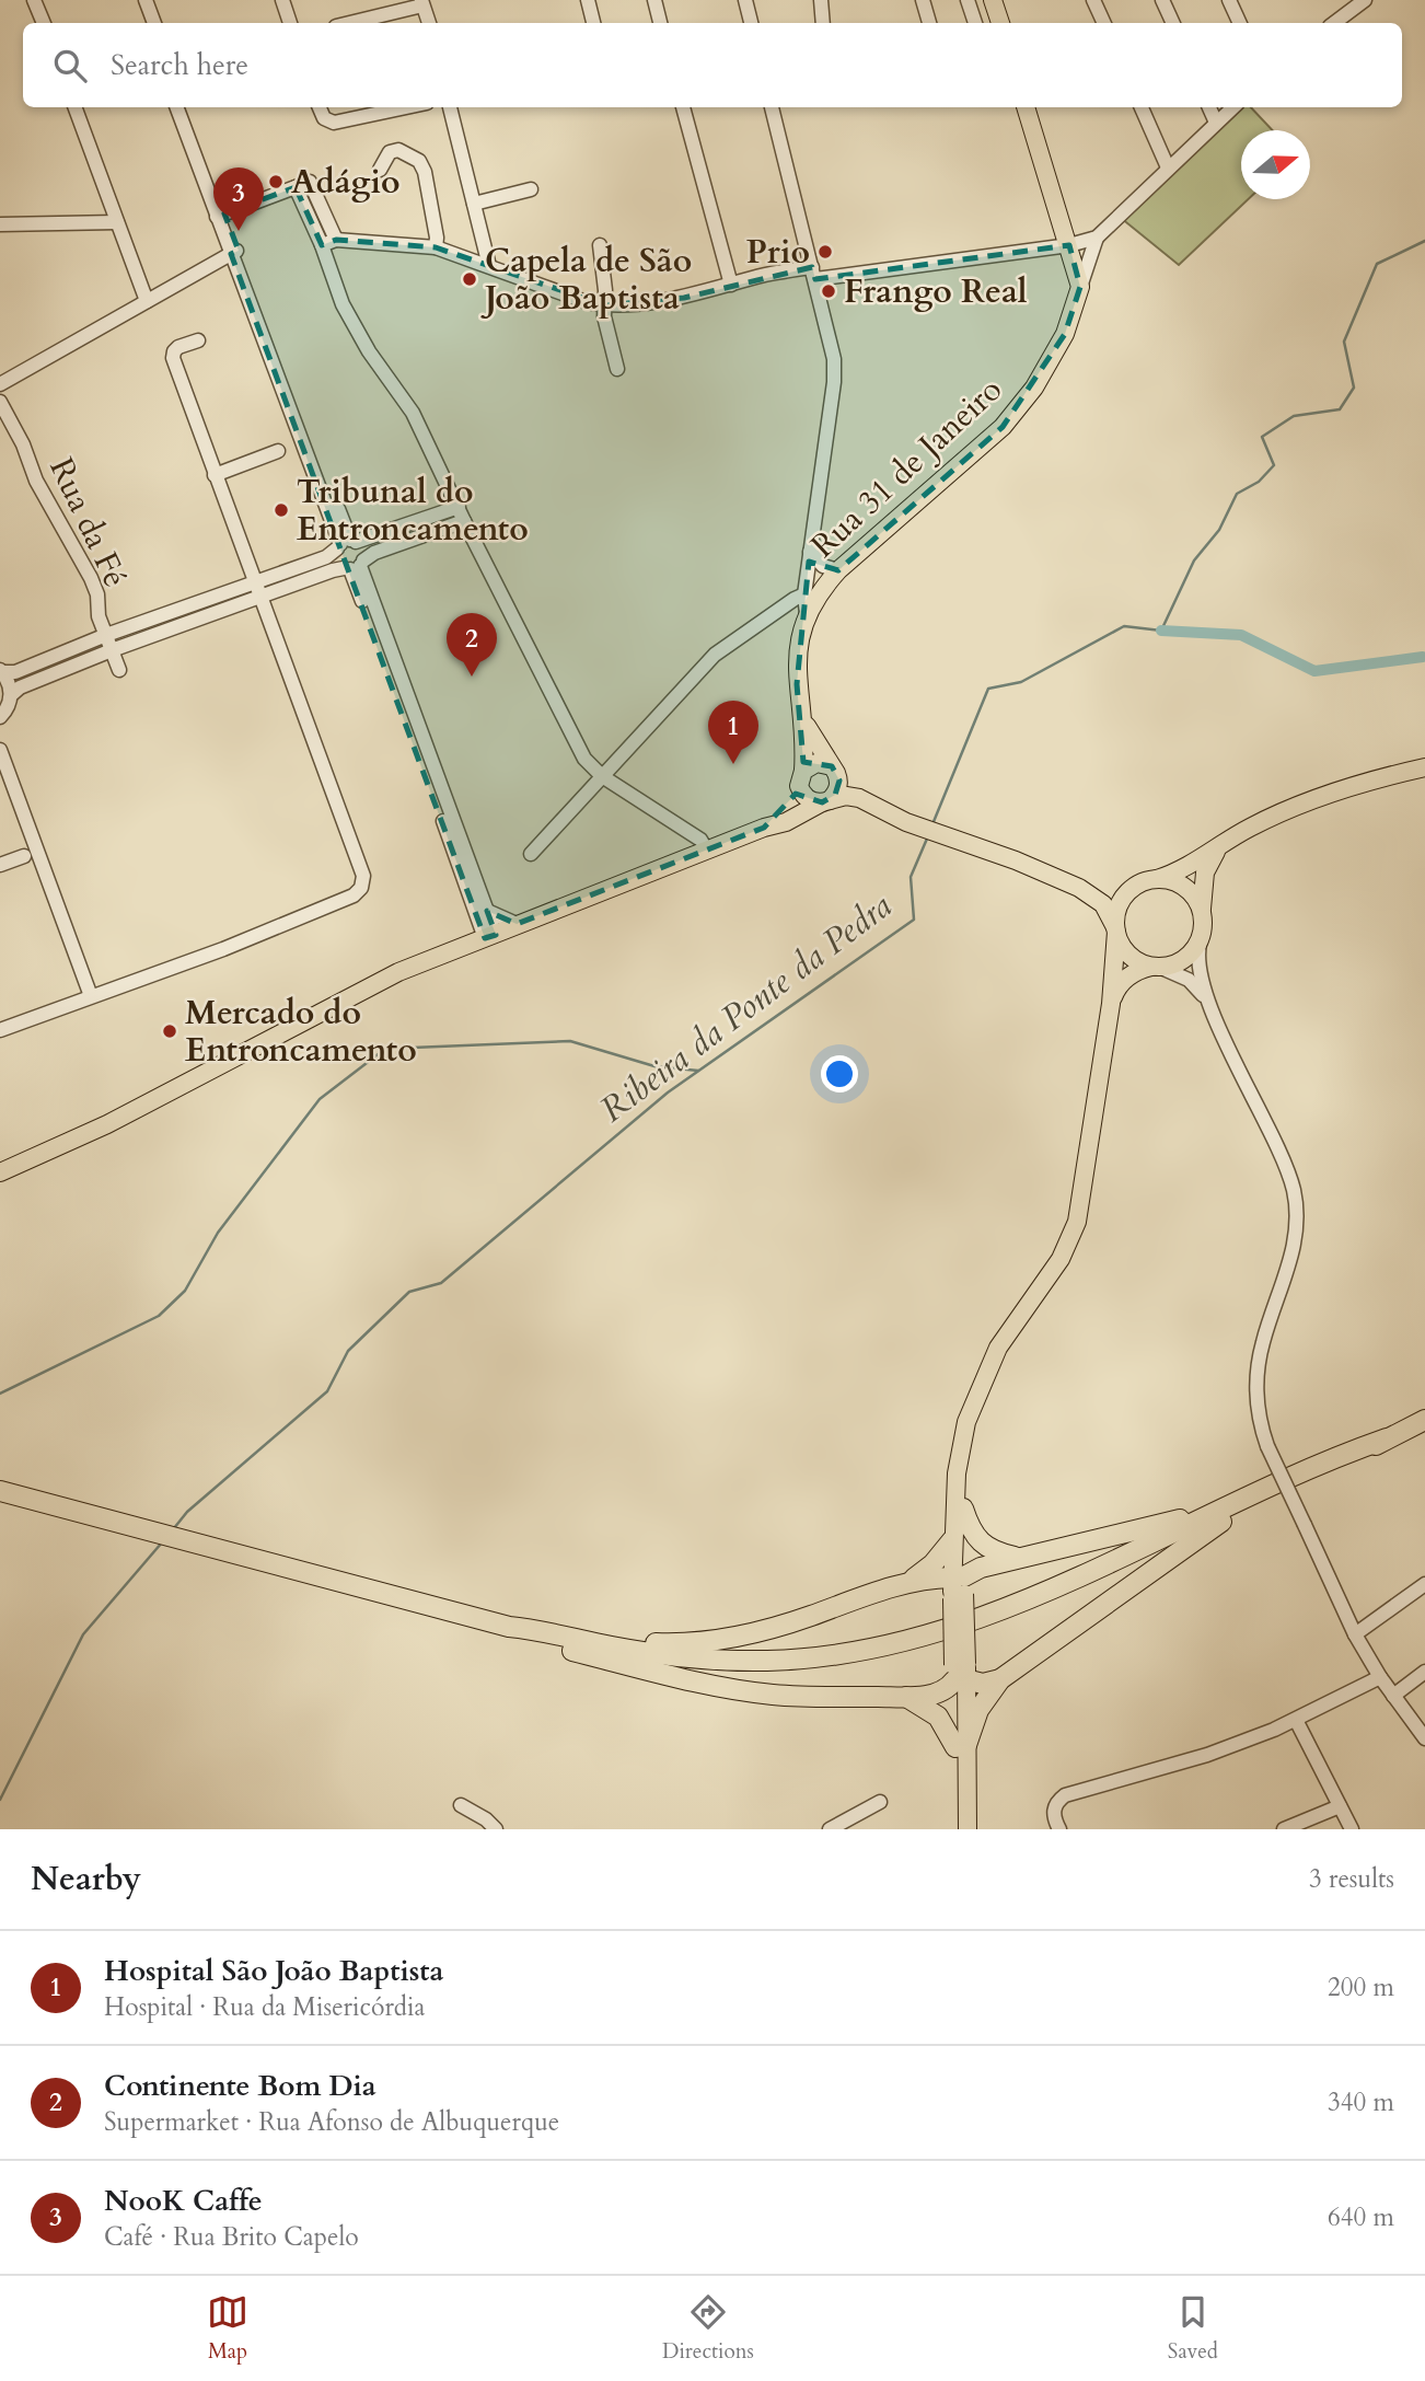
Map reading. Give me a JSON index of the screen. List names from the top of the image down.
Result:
{
  "streets": {
    "main road": ["Rua 31 de Janeiro"],
    "street": ["Rua da Fé"]
  },
  "water": ["Ribeira da Ponte da Pedra"],
  "places": [
    "Adágio",
    "Prio",
    "Capela de São João Baptista",
    "Frango Real",
    "Tribunal do Entroncamento",
    "Mercado do Entroncamento"
  ],
  "north": "right",
  "page": {
    "search": "Search here",
    "pins": ["3", "2", "1"],
    "heading": ["Nearby", "3 results"],
    "list": [
      {
        "mark": "1",
        "name": "Hospital São João Baptista",
        "note": "Hospital · Rua da Misericórdia",
        "value": "200 m"
      },
      {
        "mark": "2",
        "name": "Continente Bom Dia",
        "note": "Supermarket · Rua Afonso de Albuquerque",
        "value": "340 m"
      },
      {
        "mark": "3",
        "name": "NooK Caffe",
        "note": "Café · Rua Brito Capelo",
        "value": "640 m"
      }
    ],
    "nav": ["Map", "Directions", "Saved"]
  }
}
